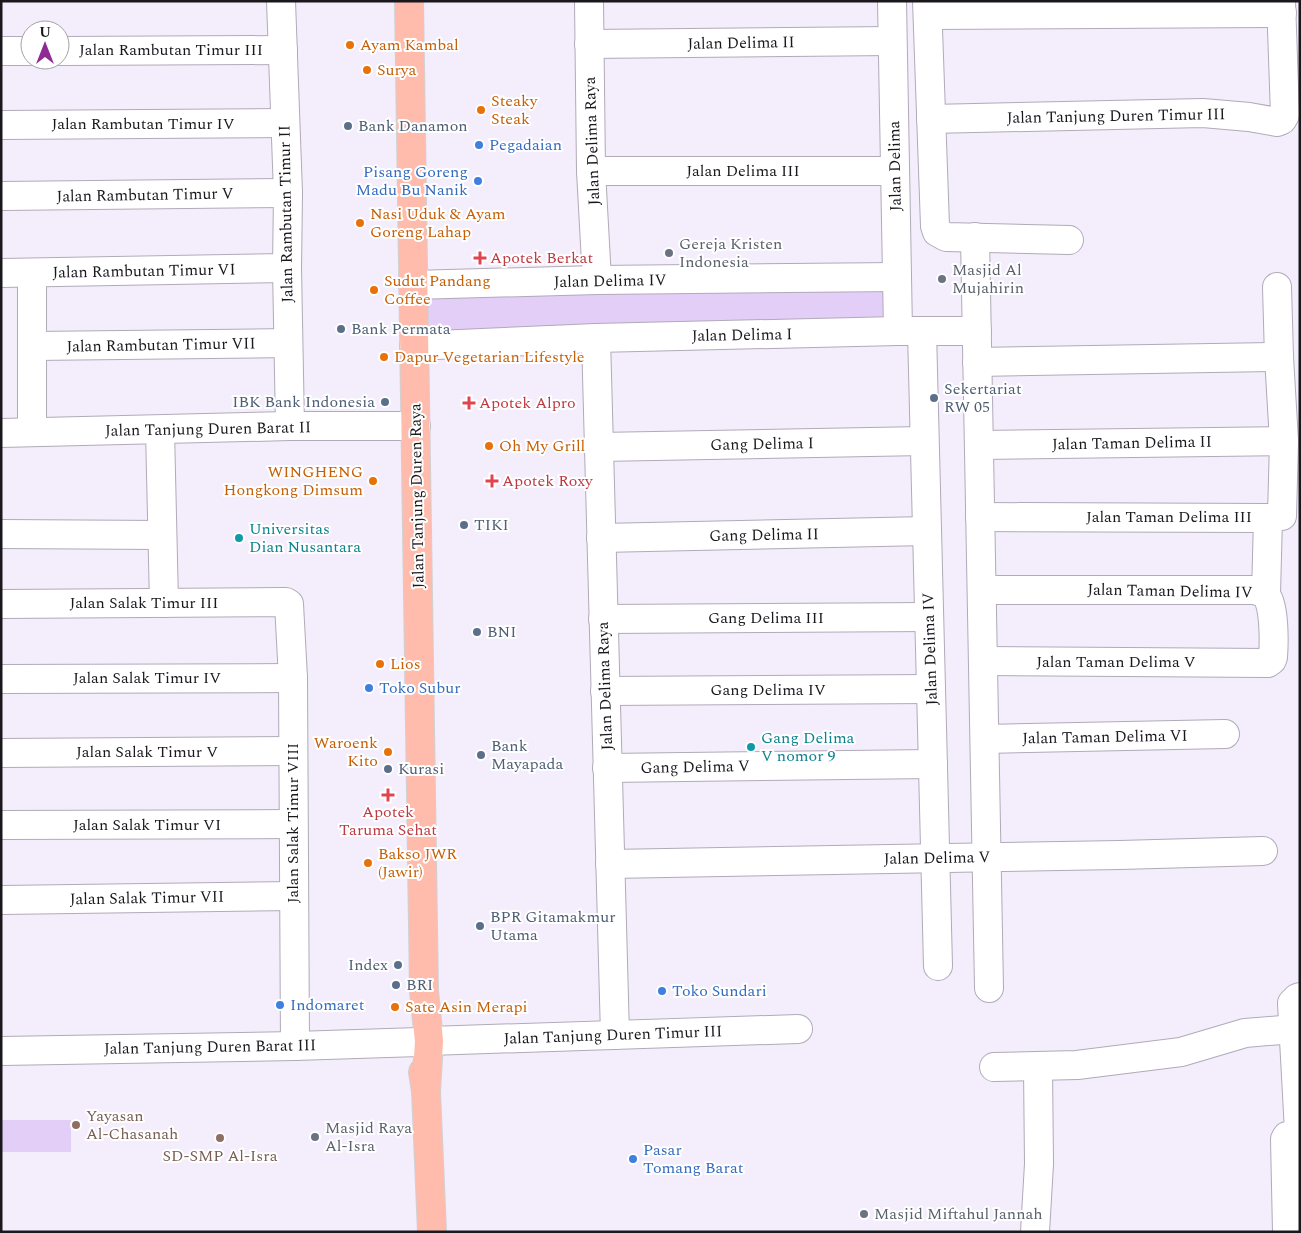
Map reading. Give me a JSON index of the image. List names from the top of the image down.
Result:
{
  "streets": {
    "main road": ["Jalan Tanjung Duren Raya"],
    "street": [
      "Jalan Delima II",
      "Jalan Rambutan Timur III",
      "Jalan Tanjung Duren Timur III",
      "Jalan Rambutan Timur IV",
      "Jalan Delima Raya",
      "Jalan Delima",
      "Jalan Delima III",
      "Jalan Rambutan Timur V",
      "Jalan Rambutan Timur II",
      "Jalan Rambutan Timur VI",
      "Jalan Delima IV",
      "Jalan Delima I",
      "Jalan Rambutan Timur VII",
      "Jalan Tanjung Duren Barat II",
      "Jalan Taman Delima II",
      "Gang Delima I",
      "Jalan Taman Delima III",
      "Gang Delima II",
      "Jalan Taman Delima IV",
      "Jalan Salak Timur III",
      "Gang Delima III",
      "Jalan Taman Delima V",
      "Jalan Salak Timur IV",
      "Gang Delima IV",
      "Jalan Taman Delima VI",
      "Jalan Salak Timur V",
      "Gang Delima V",
      "Jalan Salak Timur VIII",
      "Jalan Salak Timur VI",
      "Jalan Delima V",
      "Jalan Salak Timur VII",
      "Jalan Tanjung Duren Barat III"
    ]
  },
  "crossings": [
    ["Jalan Delima II", "Jalan Delima Raya"],
    ["Jalan Delima II", "Jalan Delima"],
    ["Jalan Rambutan Timur III", "Jalan Rambutan Timur II"],
    ["Jalan Tanjung Duren Timur III", "Jalan Delima Raya"],
    ["Jalan Tanjung Duren Timur III", "Jalan Tanjung Duren Raya"],
    ["Jalan Tanjung Duren Timur III", "Jalan Tanjung Duren Barat III"],
    ["Jalan Rambutan Timur IV", "Jalan Rambutan Timur II"],
    ["Jalan Delima Raya", "Jalan Delima III"],
    ["Jalan Delima Raya", "Jalan Delima IV"],
    ["Jalan Delima Raya", "Jalan Delima I"],
    ["Jalan Delima Raya", "Gang Delima I"],
    ["Jalan Delima Raya", "Gang Delima II"],
    ["Jalan Delima Raya", "Gang Delima III"],
    ["Jalan Delima Raya", "Gang Delima IV"],
    ["Jalan Delima Raya", "Gang Delima V"],
    ["Jalan Delima Raya", "Jalan Delima V"],
    ["Jalan Delima", "Jalan Delima III"],
    ["Jalan Delima", "Jalan Delima IV"],
    ["Jalan Delima", "Jalan Delima I"],
    ["Jalan Rambutan Timur V", "Jalan Rambutan Timur II"],
    ["Jalan Rambutan Timur II", "Jalan Rambutan Timur VI"],
    ["Jalan Rambutan Timur II", "Jalan Rambutan Timur VII"],
    ["Jalan Rambutan Timur II", "Jalan Tanjung Duren Barat II"],
    ["Jalan Delima IV", "Jalan Delima I"],
    ["Jalan Delima IV", "Gang Delima I"],
    ["Jalan Delima IV", "Jalan Tanjung Duren Raya"],
    ["Jalan Delima IV", "Gang Delima II"],
    ["Jalan Delima IV", "Gang Delima III"],
    ["Jalan Delima IV", "Gang Delima IV"],
    ["Jalan Delima IV", "Gang Delima V"],
    ["Jalan Delima IV", "Jalan Delima V"],
    ["Jalan Delima I", "Jalan Tanjung Duren Raya"],
    ["Jalan Tanjung Duren Barat II", "Jalan Tanjung Duren Raya"],
    ["Jalan Taman Delima II", "Jalan Taman Delima III"],
    ["Jalan Tanjung Duren Raya", "Jalan Tanjung Duren Barat III"],
    ["Jalan Taman Delima IV", "Jalan Taman Delima V"],
    ["Jalan Salak Timur III", "Jalan Salak Timur VIII"],
    ["Jalan Salak Timur IV", "Jalan Salak Timur VIII"],
    ["Jalan Salak Timur V", "Jalan Salak Timur VIII"],
    ["Jalan Salak Timur VIII", "Jalan Salak Timur VI"],
    ["Jalan Salak Timur VIII", "Jalan Salak Timur VII"],
    ["Jalan Salak Timur VIII", "Jalan Tanjung Duren Barat III"]
  ],
  "places": {
    "other": [
      "Ayam Kambal",
      "Surya",
      "Steaky Steak",
      "Bank Danamon",
      "Pegadaian",
      "Pisang Goreng Madu Bu Nanik",
      "Nasi Uduk & Ayam Goreng Lahap",
      "Gereja Kristen Indonesia",
      "Masjid Al Mujahirin",
      "Sudut Pandang Coffee",
      "Bank Permata",
      "Dapur Vegetarian Lifestyle",
      "Sekertariat RW 05",
      "IBK Bank Indonesia",
      "Oh My Grill",
      "WINGHENG Hongkong Dimsum",
      "TIKI",
      "Universitas Dian Nusantara",
      "BNI",
      "Lios",
      "Toko Subur",
      "Gang Delima V nomor 9",
      "Waroenk Kito",
      "Bank Mayapada",
      "Kurasi",
      "Bakso JWR (Jawir)",
      "BPR Gitamakmur Utama",
      "Index",
      "BRI",
      "Toko Sundari",
      "Indomaret",
      "Sate Asin Merapi",
      "Yayasan Al-Chasanah",
      "Masjid Raya Al-Isra",
      "SD-SMP Al-Isra",
      "Pasar Tomang Barat",
      "Masjid Miftahul Jannah"
    ],
    "health": [
      "Apotek Berkat",
      "Apotek Alpro",
      "Apotek Roxy",
      "Apotek Taruma Sehat"
    ]
  },
  "north": "top"
}
